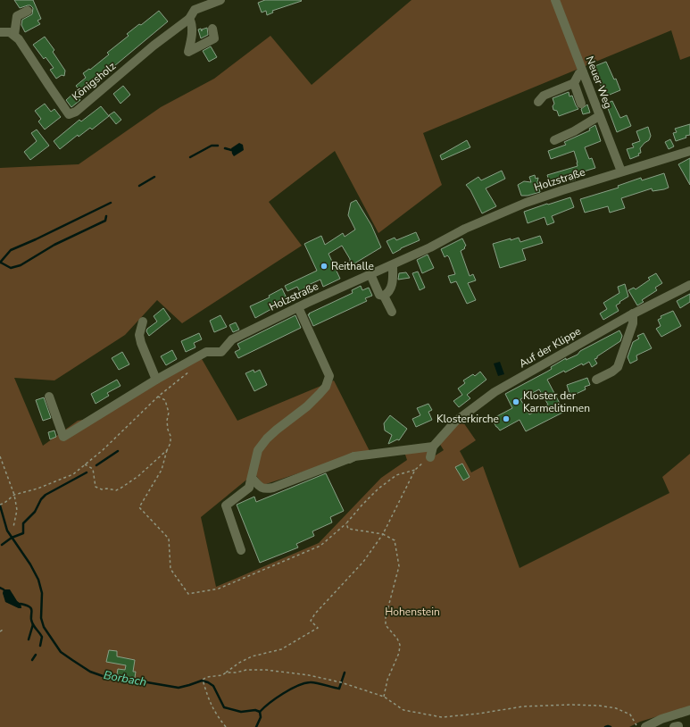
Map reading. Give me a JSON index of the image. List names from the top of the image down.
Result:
{
  "streets": {
    "street": [
      "Königsholz",
      "Neuer Weg",
      "Holzstraße",
      "Auf der Klippe"
    ]
  },
  "crossings": [
    ["Neuer Weg", "Holzstraße"]
  ],
  "water": ["Borbach"],
  "parks": ["Hohenstein"],
  "places": ["Reithalle", "Kloster der Karmelitinnen", "Klosterkirche"]
}
